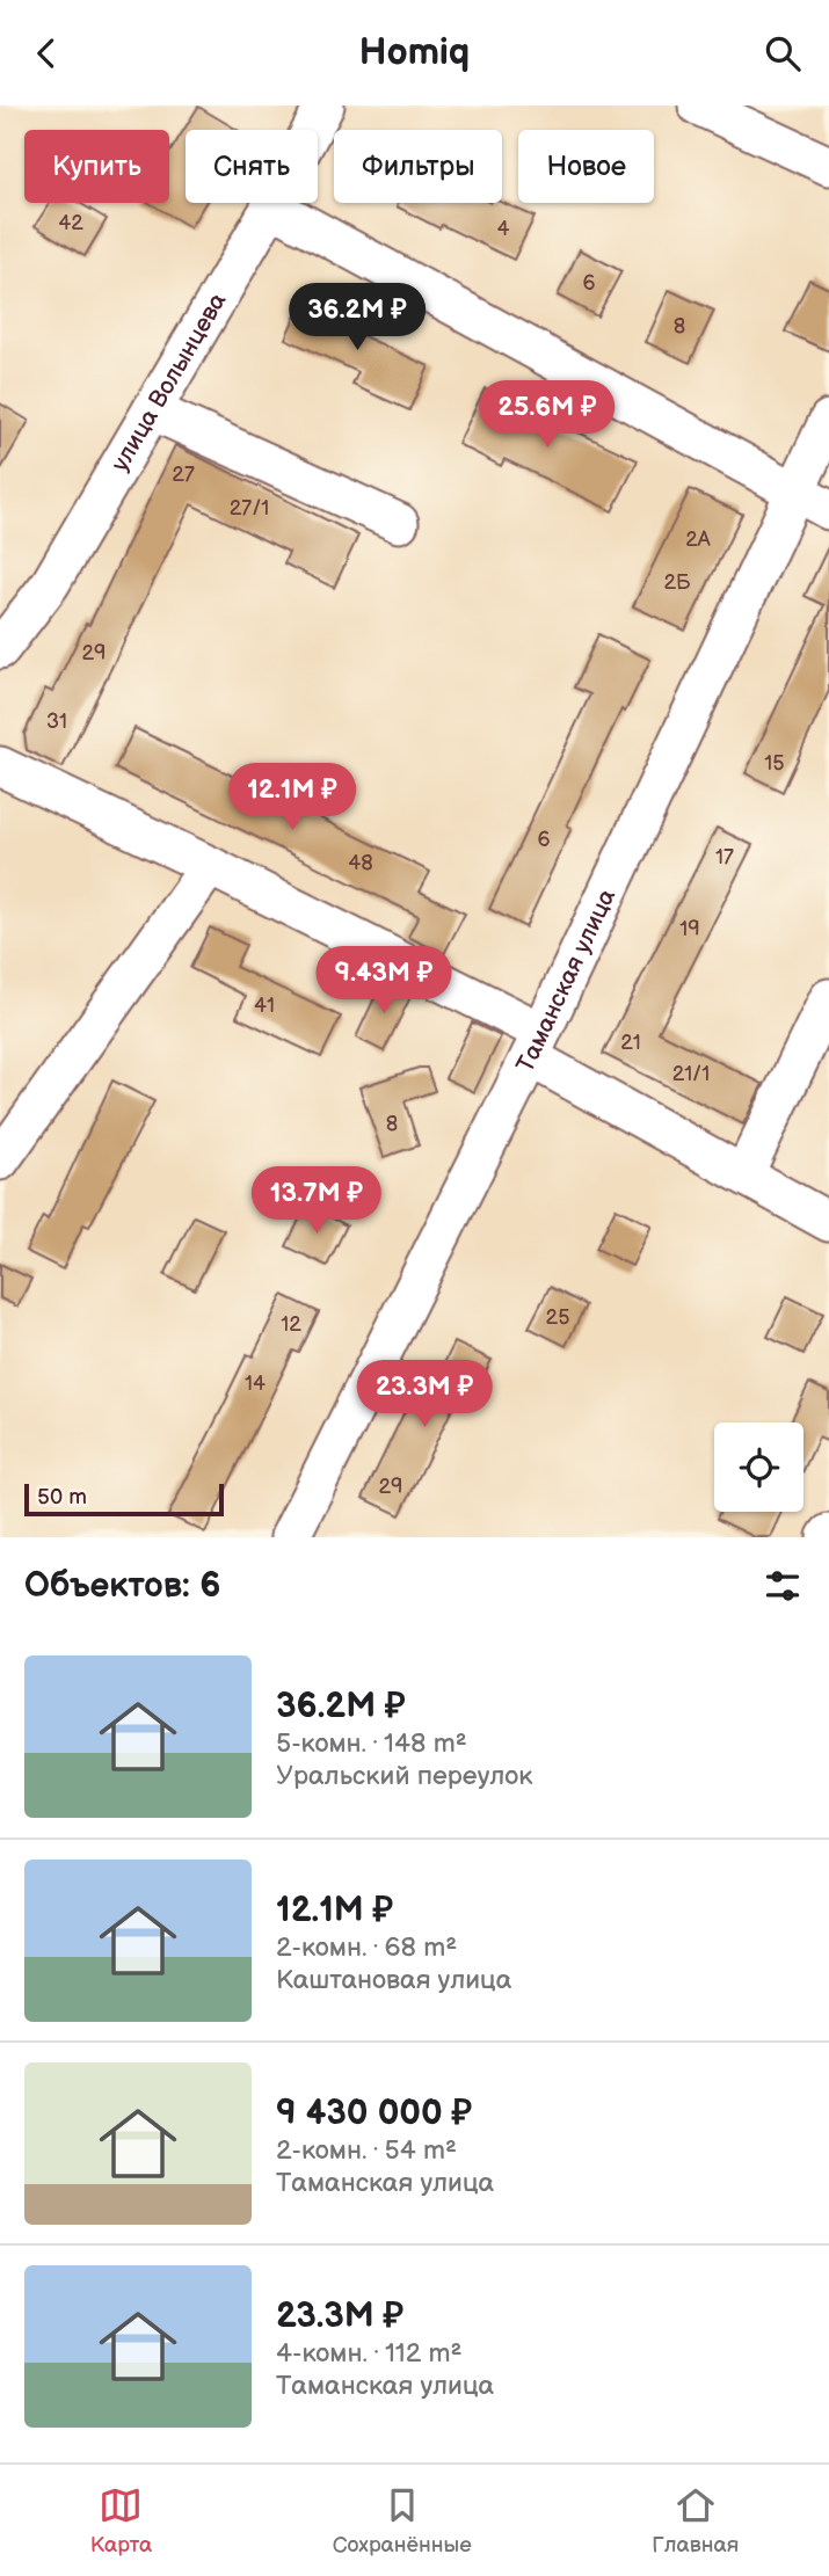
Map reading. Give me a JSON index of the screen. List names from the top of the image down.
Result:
{
  "streets": {
    "street": ["улица Волынцева", "Таманская улица"]
  },
  "house_numbers": [
    "42",
    "4",
    "6",
    "8",
    "27",
    "27/1",
    "2А",
    "2Б",
    "29",
    "31",
    "15",
    "6",
    "17",
    "48",
    "19",
    "41",
    "21",
    "21/1",
    "8",
    "25",
    "12",
    "14",
    "29"
  ],
  "scale_bar": "50 m",
  "page": {
    "header": "Homiq",
    "chip": [
      "Купить",
      "Снять",
      "Фильтры",
      "Новое"
    ],
    "price": [
      "36.2M ₽",
      "25.6M ₽",
      "12.1M ₽",
      "9.43M ₽",
      "13.7M ₽",
      "23.3M ₽"
    ],
    "scale": "50 m",
    "heading": "Объектов: 6",
    "list": [
      {
        "name": "36.2M ₽",
        "note": "5-комн. · 148 m² · Уральский переулок"
      },
      {
        "name": "12.1M ₽",
        "note": "2-комн. · 68 m² · Каштановая улица"
      },
      {
        "name": "9 430 000 ₽",
        "note": "2-комн. · 54 m² · Таманская улица"
      },
      {
        "name": "23.3M ₽",
        "note": "4-комн. · 112 m² · Таманская улица"
      }
    ],
    "tabs": ["Карта", "Сохранённые", "Главная"]
  }
}
